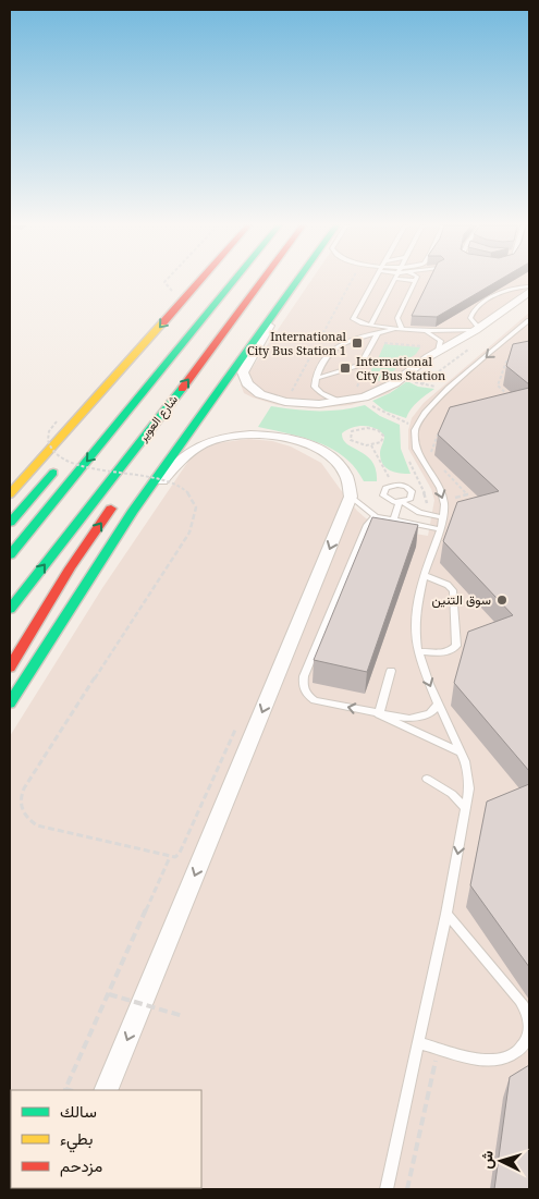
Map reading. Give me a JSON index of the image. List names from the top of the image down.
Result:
{
  "streets": {
    "main road": ["شارع العوير"]
  },
  "places": {
    "transit": ["International City Bus Station 1", "International City Bus Station"],
    "other": ["سوق التنين"]
  },
  "legend": ["سالك", "بطيء", "مزدحم"],
  "north": "left"
}
